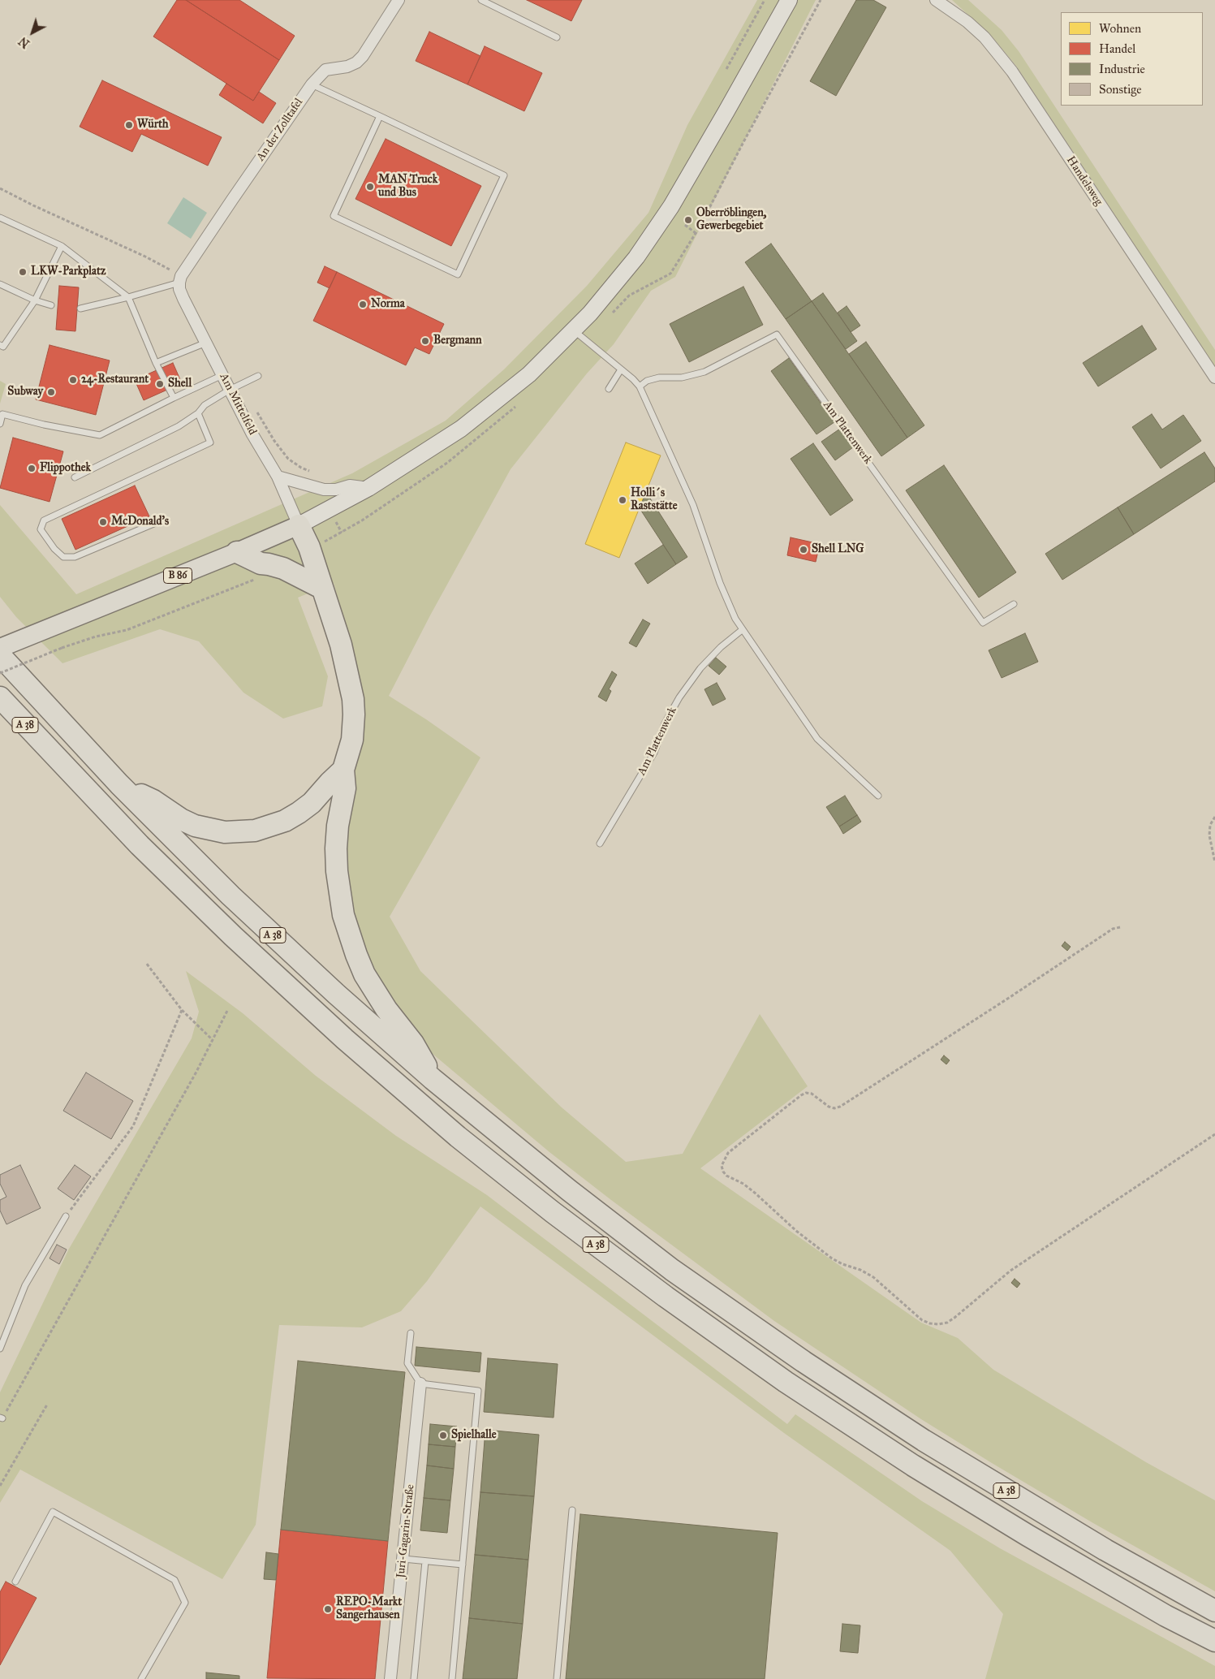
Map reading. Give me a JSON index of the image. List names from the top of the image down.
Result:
{
  "streets": {
    "highway": ["A 38"],
    "main road": ["B 86"],
    "street": [
      "An der Zolltafel",
      "Handelsweg",
      "Am Mittelfeld",
      "Juri-Gagarin-Straße"
    ],
    "lane": ["Am Plattenwerk"]
  },
  "crossings": [
    ["An der Zolltafel", "Am Mittelfeld"],
    ["Am Mittelfeld", "B 86"]
  ],
  "places": [
    "Würth",
    "MAN Truck und Bus",
    "Oberröblingen, Gewerbegebiet",
    "LKW-Parkplatz",
    "Norma",
    "Bergmann",
    "24-Restaurant",
    "Shell",
    "Subway",
    "Flippothek",
    "Holli´s Raststätte",
    "McDonald's",
    "Shell LNG",
    "Spielhalle",
    "REPO-Markt Sangerhausen"
  ],
  "legend": [
    "Wohnen",
    "Handel",
    "Industrie",
    "Sonstige"
  ],
  "north": "bottom left"
}
